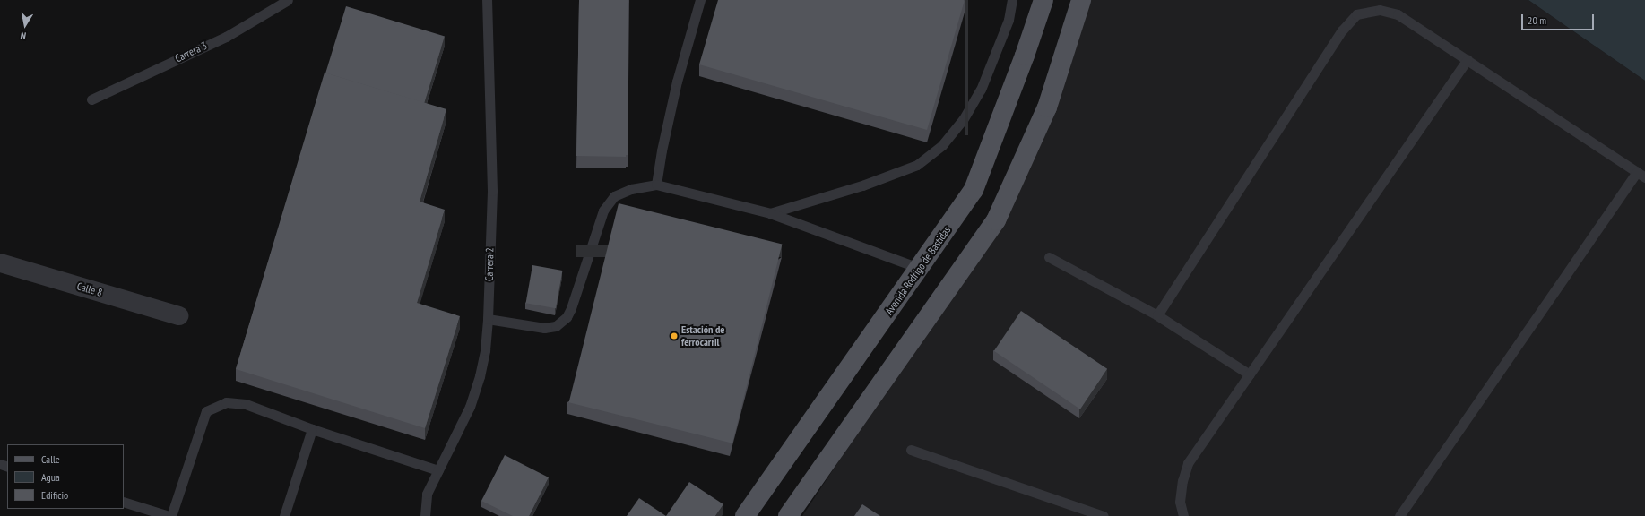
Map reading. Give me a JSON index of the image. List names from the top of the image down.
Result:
{
  "streets": {
    "main road": ["Avenida Rodrigo de Bastidas"],
    "street": ["Calle 8"],
    "lane": ["Carrera 3", "Carrera 2"]
  },
  "places": ["Estación de ferrocarril"],
  "legend": ["Calle", "Agua", "Edificio"],
  "scale_bar": "20 m",
  "north": "bottom"
}
